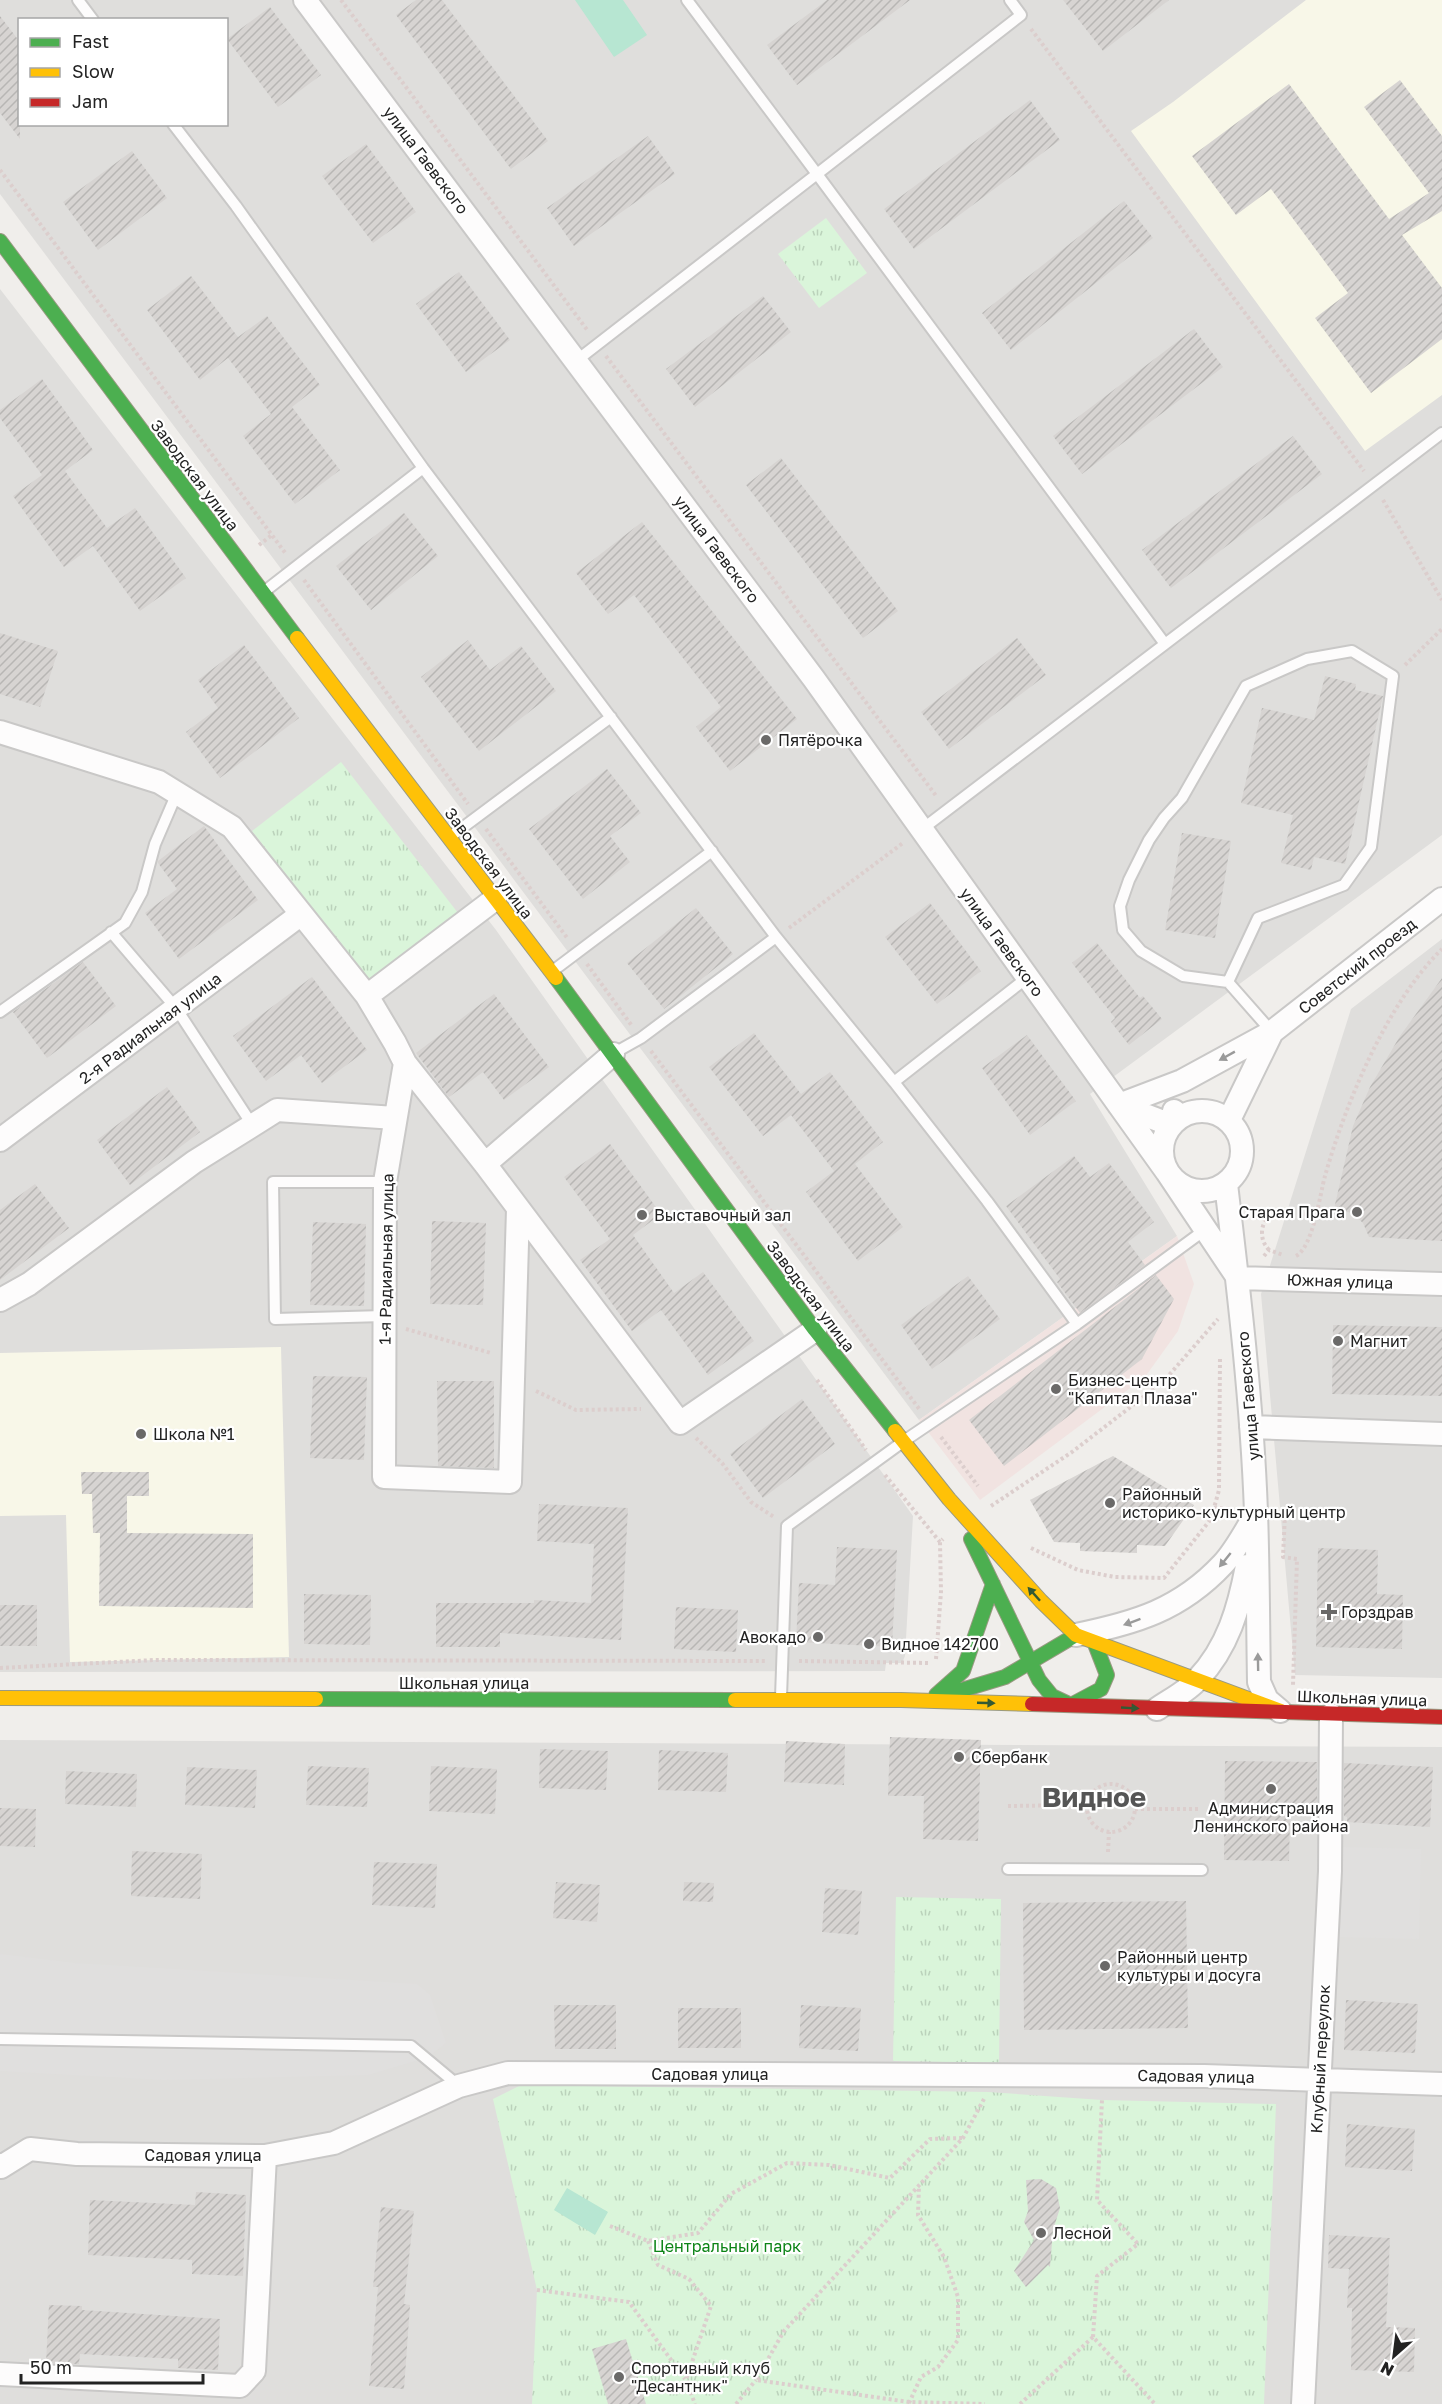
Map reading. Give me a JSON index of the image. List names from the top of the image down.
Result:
{
  "streets": {
    "street": [
      "улица Гаевского",
      "Заводская улица",
      "Советский проезд",
      "2-я Радиальная улица",
      "1-я Радиальная улица",
      "Южная улица",
      "Школьная улица",
      "Клубный переулок",
      "Садовая улица"
    ]
  },
  "crossings": [
    ["улица Гаевского", "Советский проезд"],
    ["улица Гаевского", "Южная улица"],
    ["Школьная улица", "Клубный переулок"],
    ["Клубный переулок", "Садовая улица"]
  ],
  "districts": ["Видное"],
  "parks": ["Центральный парк"],
  "places": {
    "other": [
      "Пятёрочка",
      "Старая Прага",
      "Выставочный зал",
      "Магнит",
      "Бизнес-центр \"Капитал Плаза\"",
      "Школа №1",
      "Районный историко-культурный центр",
      "Авокадо",
      "Видное 142700",
      "Сбербанк",
      "Администрация Ленинского района",
      "Районный центр культуры и досуга",
      "Лесной",
      "Спортивный клуб \"Десантник\""
    ],
    "health": ["Горздрав"]
  },
  "legend": ["Fast", "Slow", "Jam"],
  "scale_bar": "50 m",
  "north": "bottom left"
}
